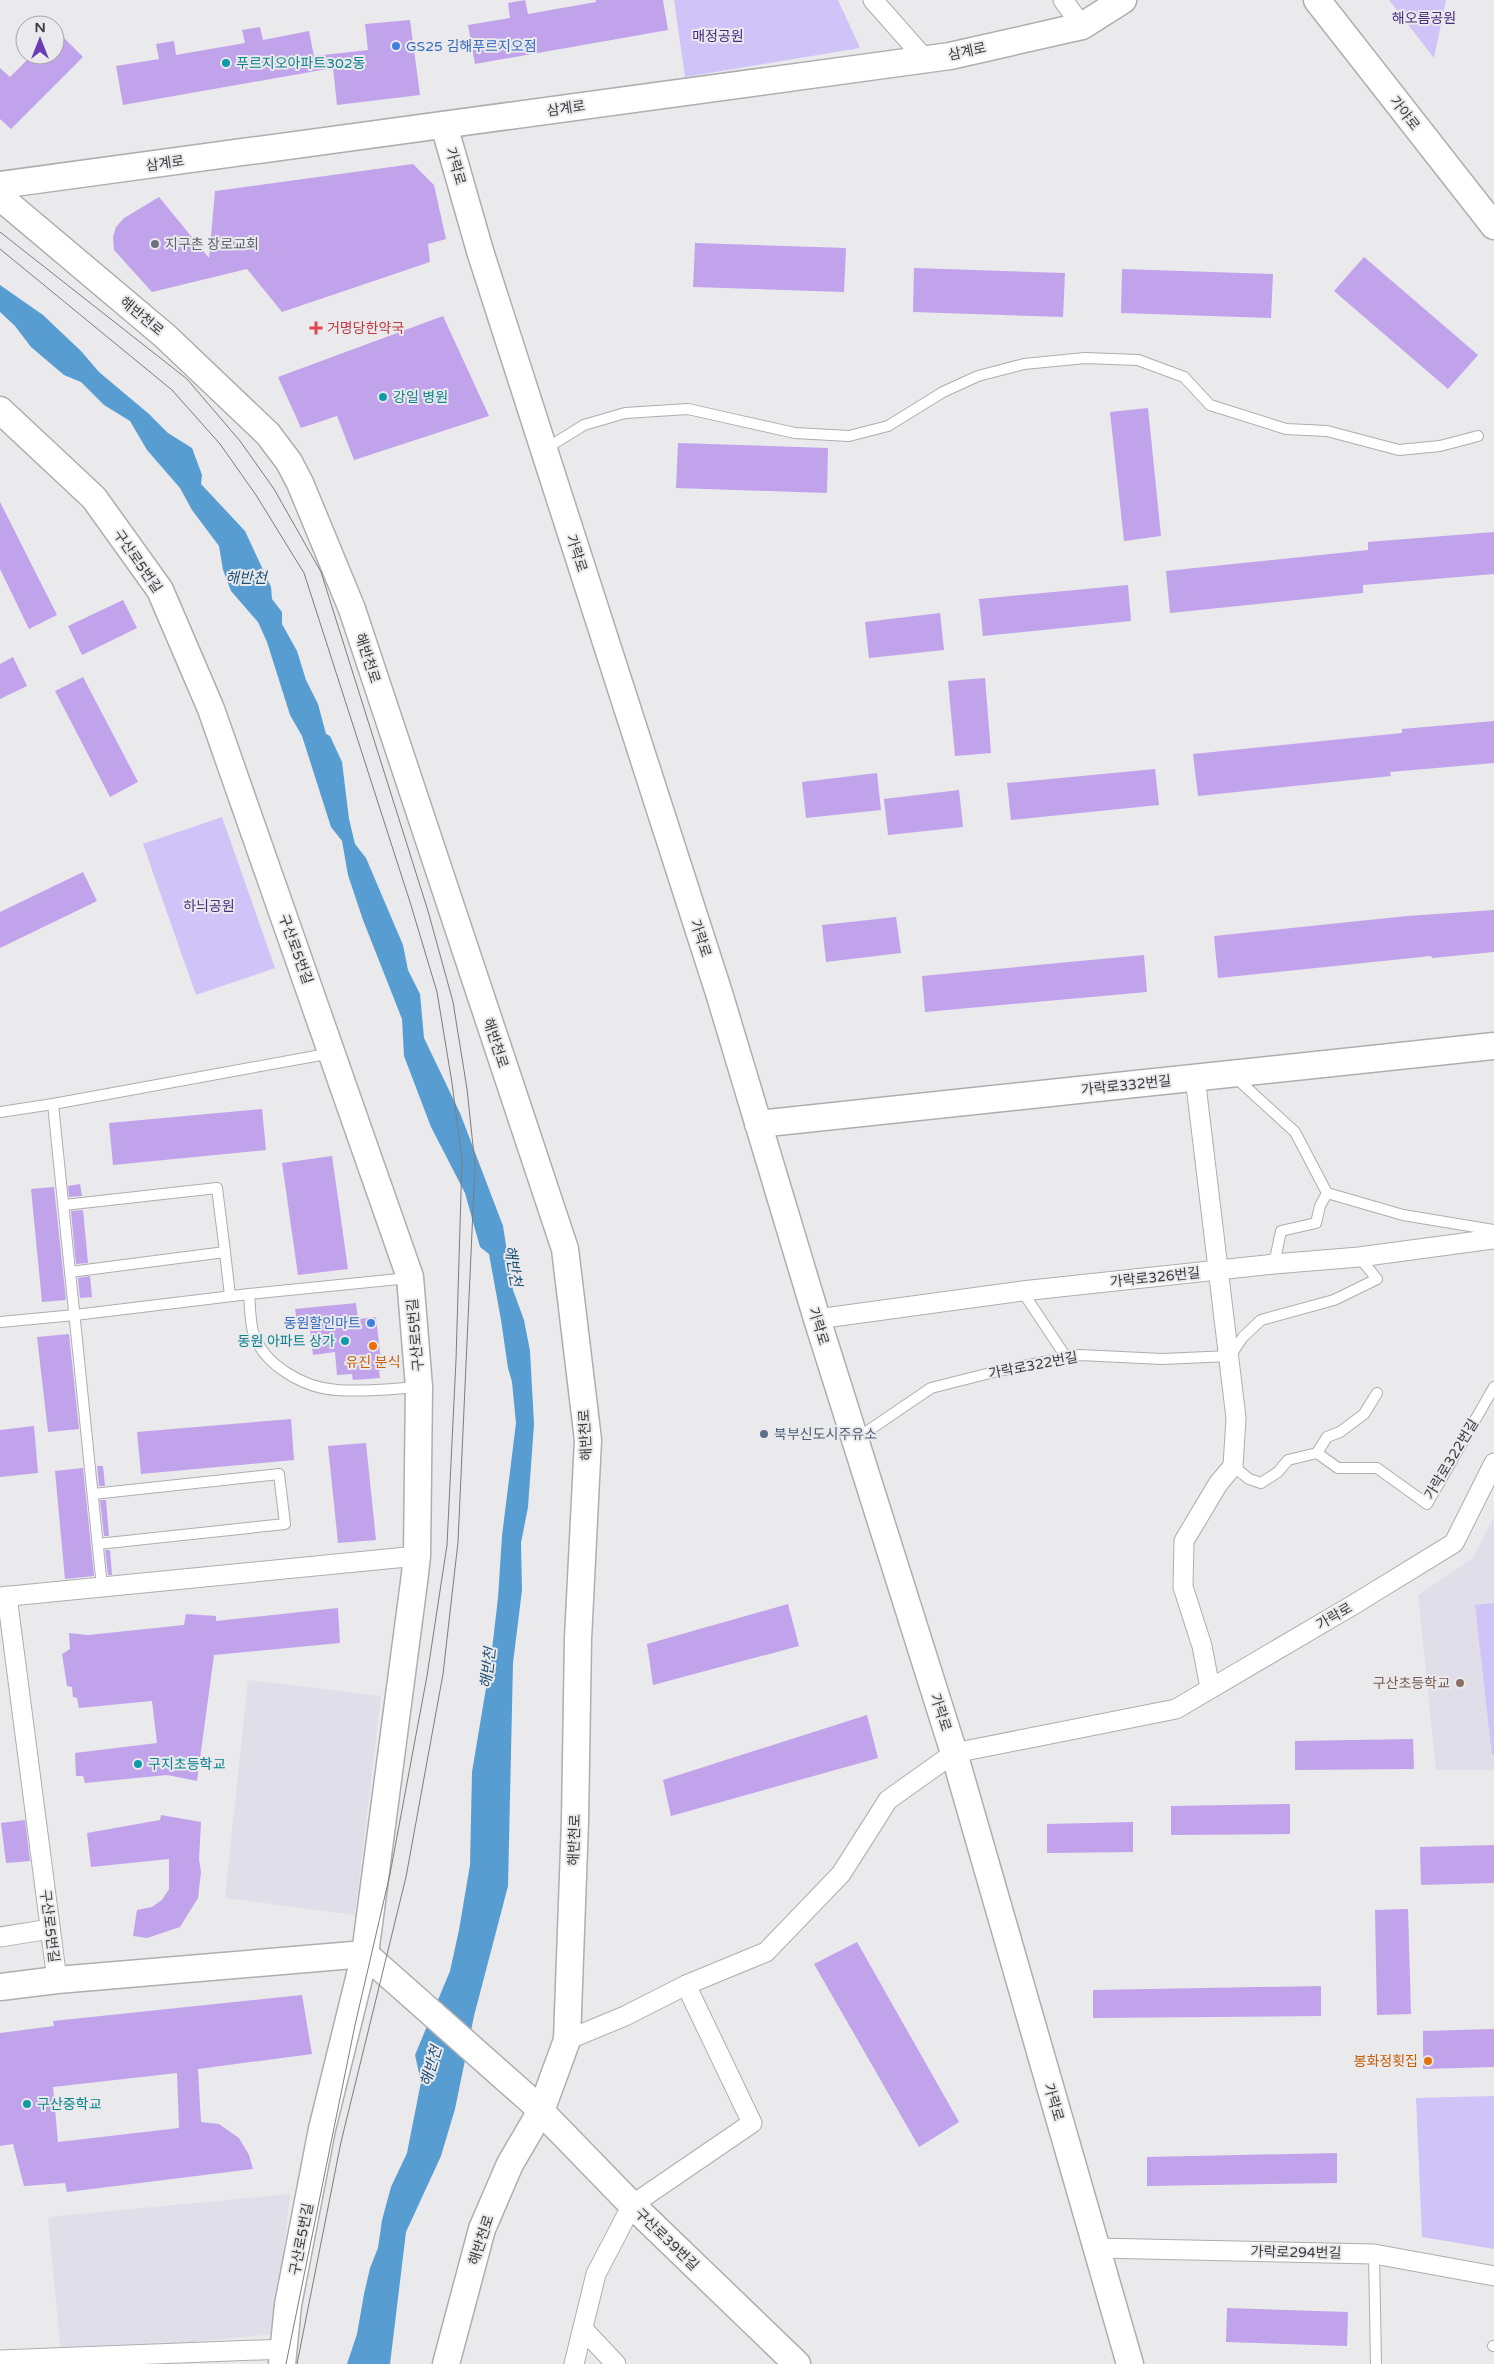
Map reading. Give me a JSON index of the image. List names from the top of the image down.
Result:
{
  "streets": {
    "street": [
      "삼계로",
      "가야로",
      "가락로",
      "해반천로",
      "구산로5번길",
      "가락로332번길",
      "가락로326번길",
      "구산로39번길",
      "가락로294번길"
    ],
    "lane": ["가락로322번길"]
  },
  "crossings": [
    ["삼계로", "가락로"],
    ["가락로", "가락로332번길"],
    ["가락로", "가락로326번길"],
    ["가락로", "가락로322번길"],
    ["가락로", "가락로294번길"],
    ["해반천로", "구산로39번길"],
    ["구산로5번길", "구산로39번길"]
  ],
  "water": ["해반천"],
  "parks": ["해오름공원", "매정공원", "하늬공원"],
  "places": {
    "other": [
      "GS25 김해푸르지오점",
      "푸르지오아파트302동",
      "지구촌 장로교회",
      "강일 병원",
      "동원할인마트",
      "동원 아파트 상가",
      "유진 분식",
      "북부신도시주유소",
      "구산초등학교",
      "구지초등학교",
      "봉화정횟집",
      "구산중학교"
    ],
    "health": ["거명당한약국"]
  },
  "north": "top"
}
